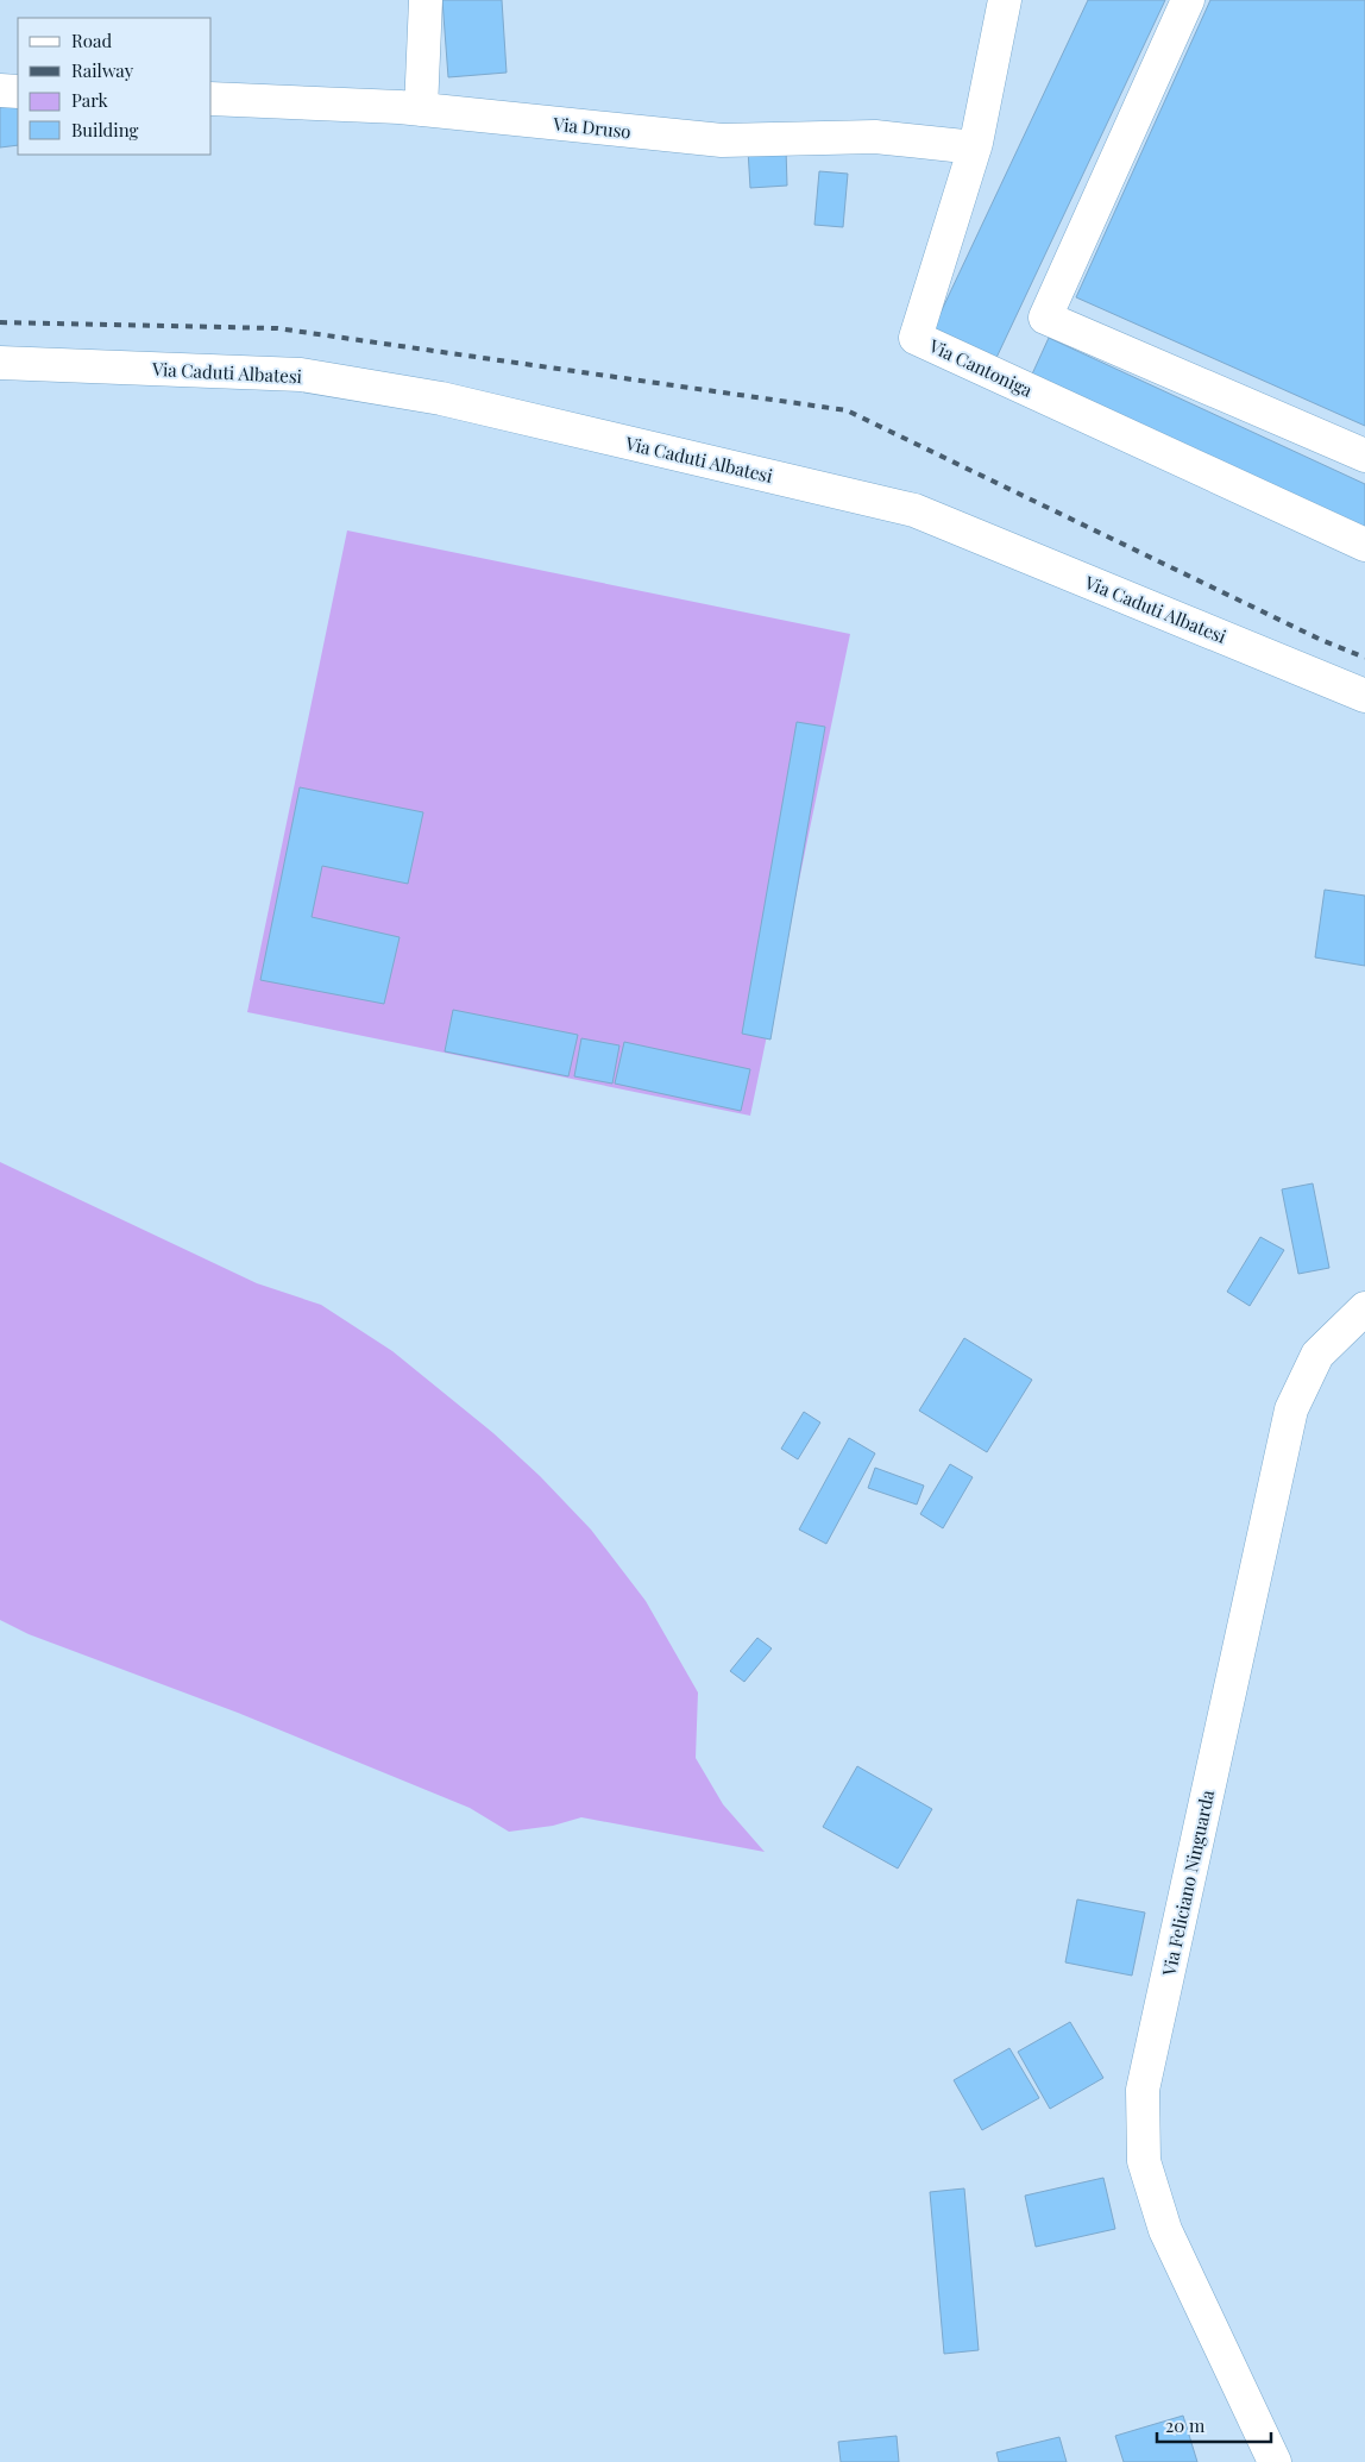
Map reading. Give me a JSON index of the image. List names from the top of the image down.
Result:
{
  "streets": {
    "street": [
      "Via Druso",
      "Via Cantoniga",
      "Via Caduti Albatesi",
      "Via Feliciano Ninguarda"
    ]
  },
  "crossings": [
    ["Via Druso", "Via Cantoniga"]
  ],
  "legend": [
    "Road",
    "Railway",
    "Park",
    "Building"
  ],
  "scale_bar": "20 m"
}
